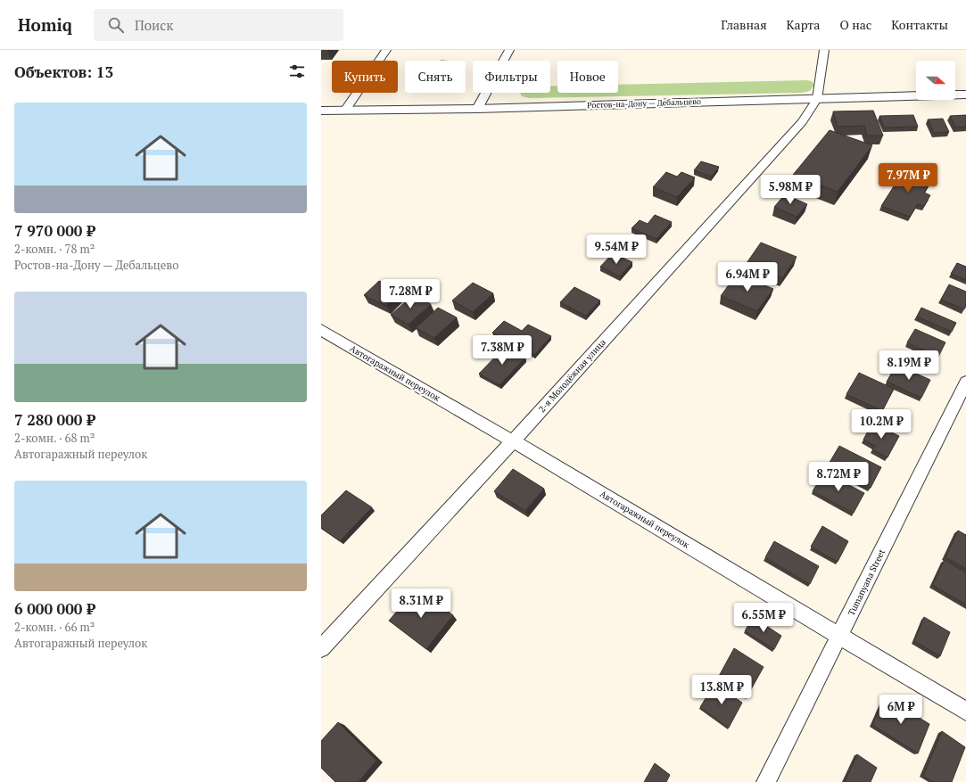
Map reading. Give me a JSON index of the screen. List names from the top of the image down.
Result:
{
  "streets": {
    "street": [
      "Ростов-на-Дону — Дебальцево",
      "Автогаражный переулок",
      "2-я Молодёжная улица",
      "Tumanyana Street"
    ]
  },
  "crossings": [
    ["Ростов-на-Дону — Дебальцево", "2-я Молодёжная улица"],
    ["Автогаражный переулок", "2-я Молодёжная улица"],
    ["Автогаражный переулок", "Tumanyana Street"]
  ],
  "north": "right",
  "page": {
    "header": "Homiq",
    "search": "Поиск",
    "nav": [
      "Главная",
      "Карта",
      "О нас",
      "Контакты"
    ],
    "heading": "Объектов: 13",
    "chip": [
      "Купить",
      "Снять",
      "Фильтры",
      "Новое"
    ],
    "list": [
      {
        "name": "7 970 000 ₽",
        "note": "2-комн. · 78 m² · Ростов-на-Дону — Дебальцево"
      },
      {
        "name": "7 280 000 ₽",
        "note": "2-комн. · 68 m² · Автогаражный переулок"
      },
      {
        "name": "6 000 000 ₽",
        "note": "2-комн. · 66 m² · Автогаражный переулок"
      }
    ],
    "price": [
      "7.97M ₽",
      "5.98M ₽",
      "9.54M ₽",
      "6.94M ₽",
      "7.28M ₽",
      "7.38M ₽",
      "8.19M ₽",
      "10.2M ₽",
      "8.72M ₽",
      "8.31M ₽",
      "6.55M ₽",
      "13.8M ₽",
      "6M ₽"
    ]
  }
}
